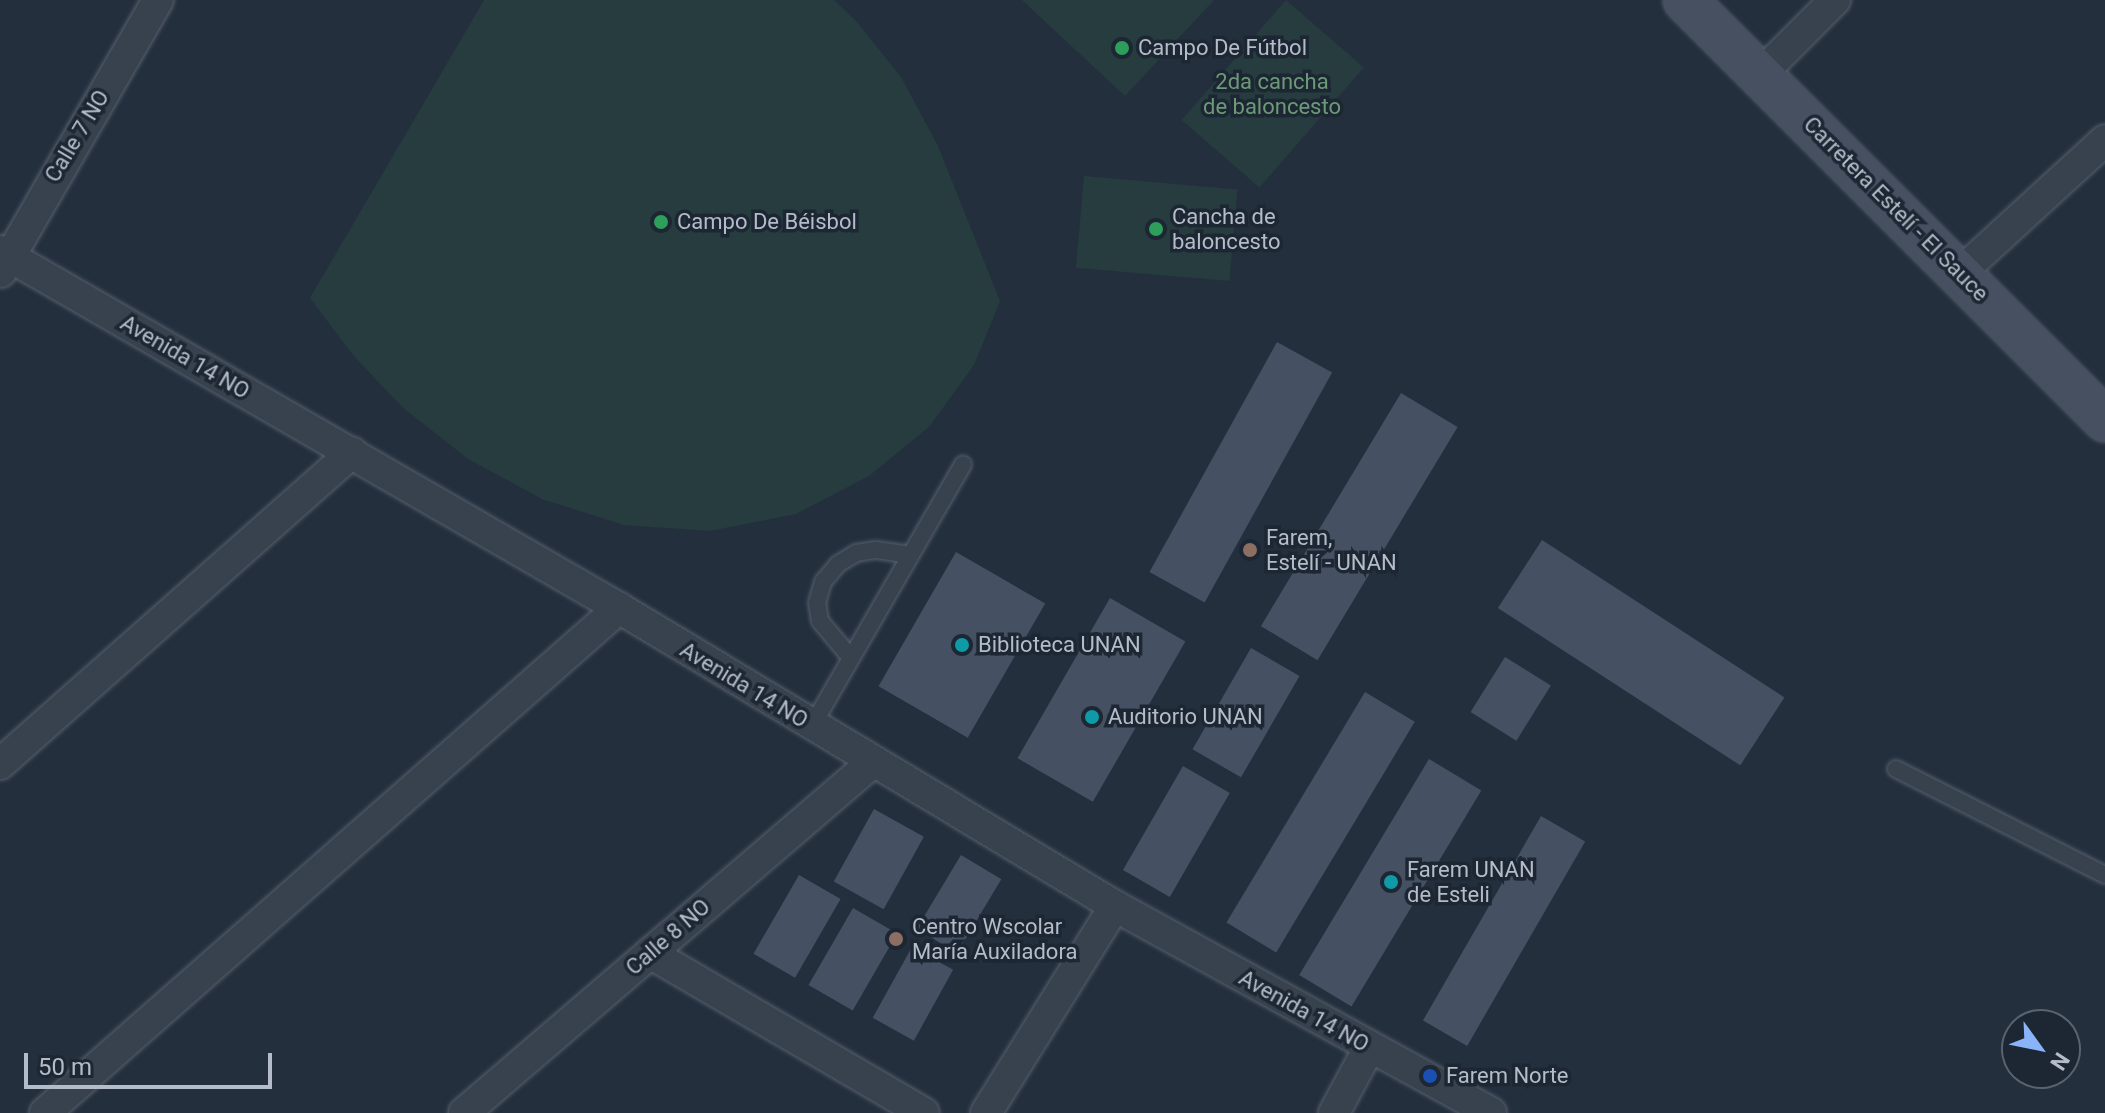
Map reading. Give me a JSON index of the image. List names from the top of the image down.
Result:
{
  "streets": {
    "street": [
      "Calle 7 NO",
      "Carretera Estelí - El Sauce",
      "Avenida 14 NO",
      "Calle 8 NO"
    ]
  },
  "crossings": [
    ["Calle 7 NO", "Avenida 14 NO"],
    ["Avenida 14 NO", "Calle 8 NO"]
  ],
  "parks": ["2da cancha de baloncesto"],
  "places": [
    "Campo De Fútbol",
    "Campo De Béisbol",
    "Cancha de baloncesto",
    "Farem, Estelí - UNAN",
    "Biblioteca UNAN",
    "Auditorio UNAN",
    "Farem UNAN de Esteli",
    "Centro Wscolar María Auxiladora",
    "Farem Norte"
  ],
  "scale_bar": "50 m",
  "north": "bottom right"
}
